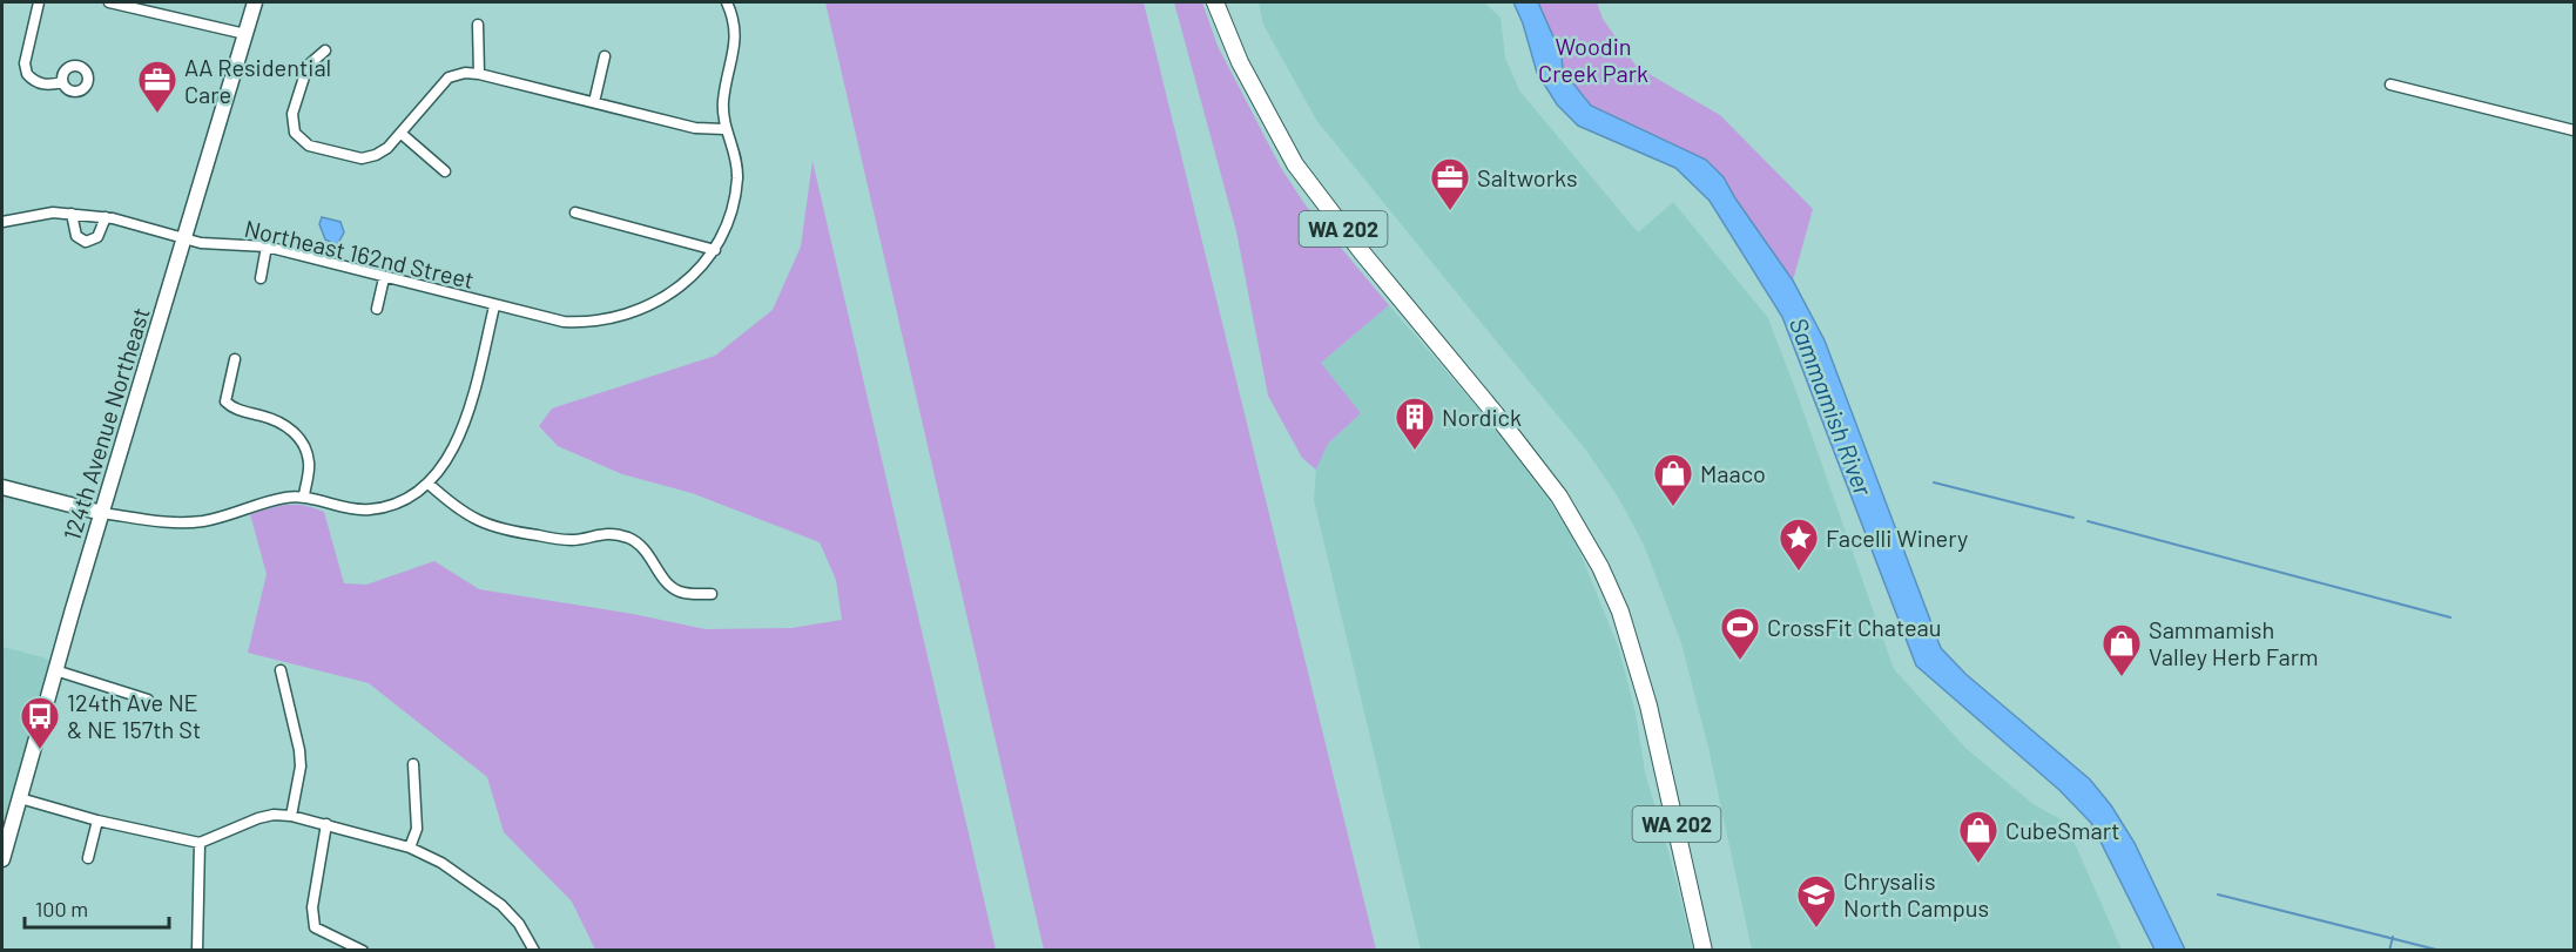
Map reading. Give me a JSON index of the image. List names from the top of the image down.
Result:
{
  "streets": {
    "main road": ["WA 202"],
    "street": ["Northeast 162nd Street", "124th Avenue Northeast"]
  },
  "crossings": [
    ["Northeast 162nd Street", "124th Avenue Northeast"]
  ],
  "water": ["Sammamish River"],
  "parks": ["Woodin Creek Park"],
  "places": {
    "office": ["AA Residential Care", "Saltworks"],
    "building": ["Nordick"],
    "shop": ["Maaco", "Sammamish Valley Herb Farm", "CubeSmart"],
    "place": ["Facelli Winery"],
    "sports": ["CrossFit Chateau"],
    "bus stop": ["124th Ave NE & NE 157th St"],
    "school or university": ["Chrysalis North Campus"]
  },
  "scale_bar": "100 m"
}
